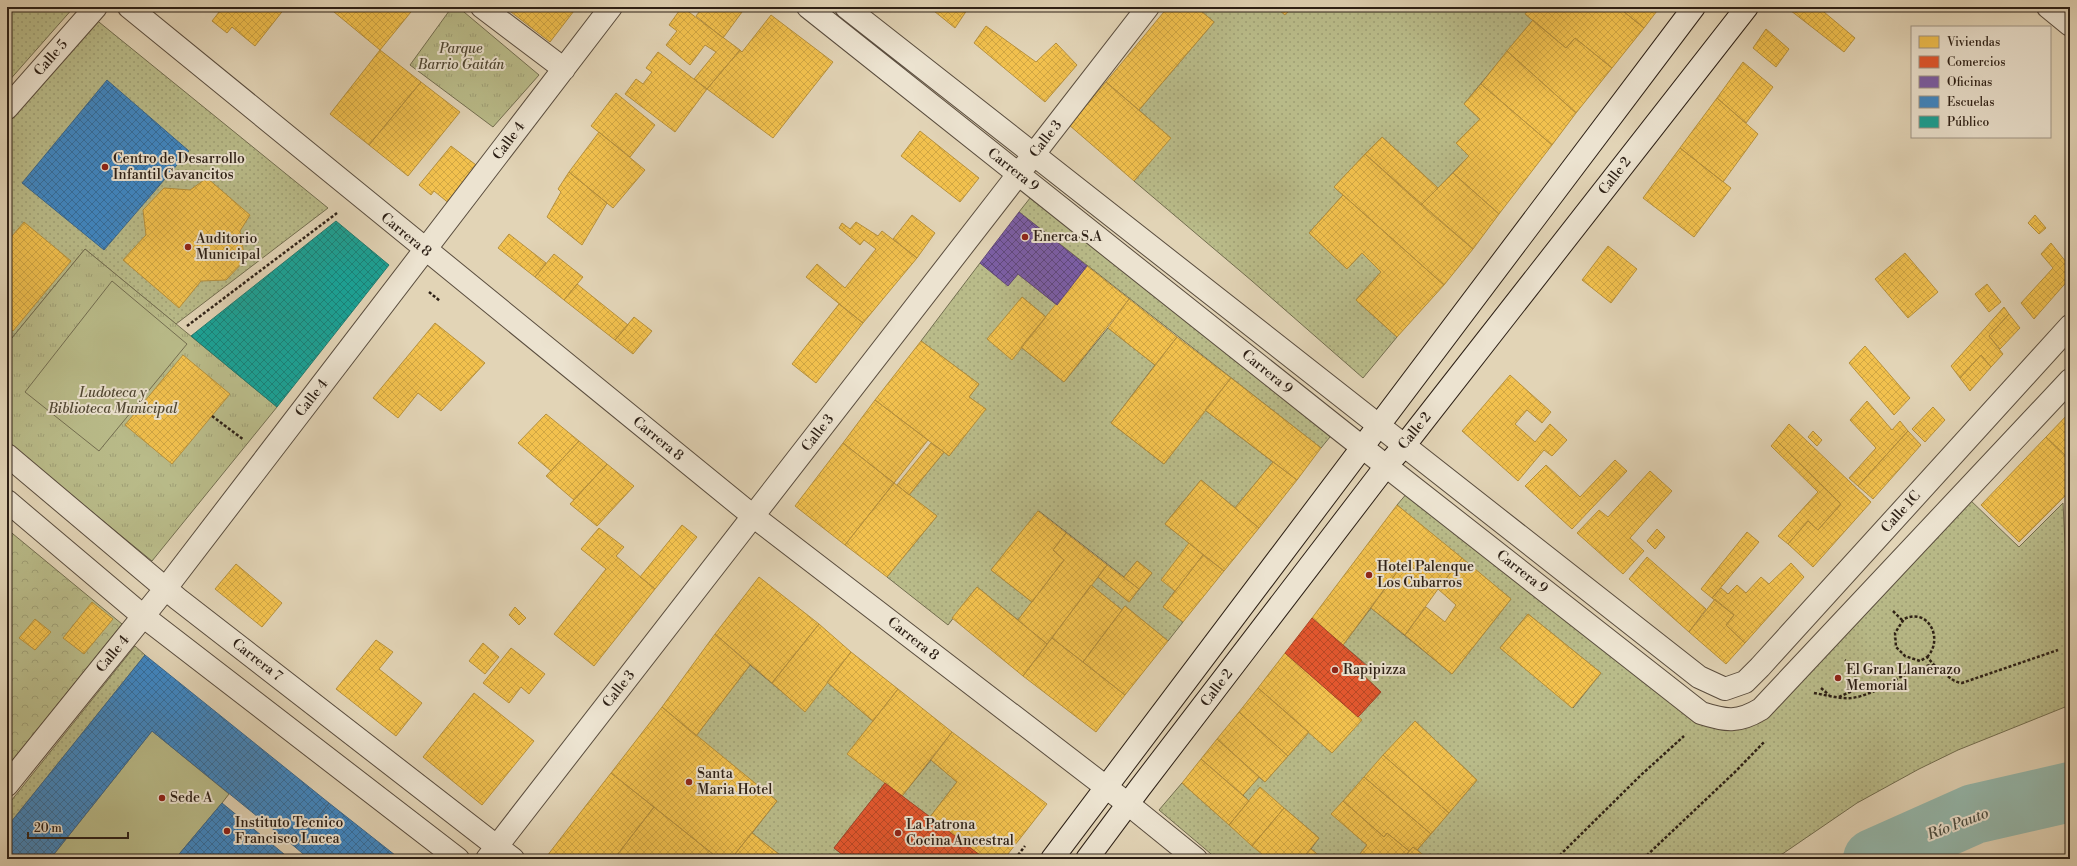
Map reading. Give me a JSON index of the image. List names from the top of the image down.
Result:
{
  "streets": {
    "street": [
      "Calle 5",
      "Calle 3",
      "Calle 4",
      "Carrera 9",
      "Calle 2",
      "Carrera 8",
      "Calle 1C",
      "Carrera 7"
    ]
  },
  "crossings": [
    ["Calle 3", "Carrera 9"],
    ["Calle 3", "Carrera 8"],
    ["Calle 3", "Carrera 7"],
    ["Calle 4", "Carrera 8"],
    ["Calle 4", "Carrera 7"],
    ["Carrera 9", "Calle 2"],
    ["Carrera 9", "Calle 1C"],
    ["Calle 2", "Carrera 8"]
  ],
  "water": ["Río Pauto"],
  "parks": ["Parque Barrio Gaitán", "Ludoteca y Biblioteca Municipal"],
  "places": [
    "Centro de Desarrollo Infantil Gavancitos",
    "Enerca S.A",
    "Auditorio Municipal",
    "Hotel Palenque Los Cubarros",
    "Rapipizza",
    "El Gran Llanerazo Memorial",
    "Santa Maria Hotel",
    "Sede A",
    "Instituto Tecnico Francisco Lucea",
    "La Patrona Cocina Ancestral"
  ],
  "legend": [
    "Viviendas",
    "Comercios",
    "Oficinas",
    "Escuelas",
    "Público"
  ],
  "scale_bar": "20 m"
}
